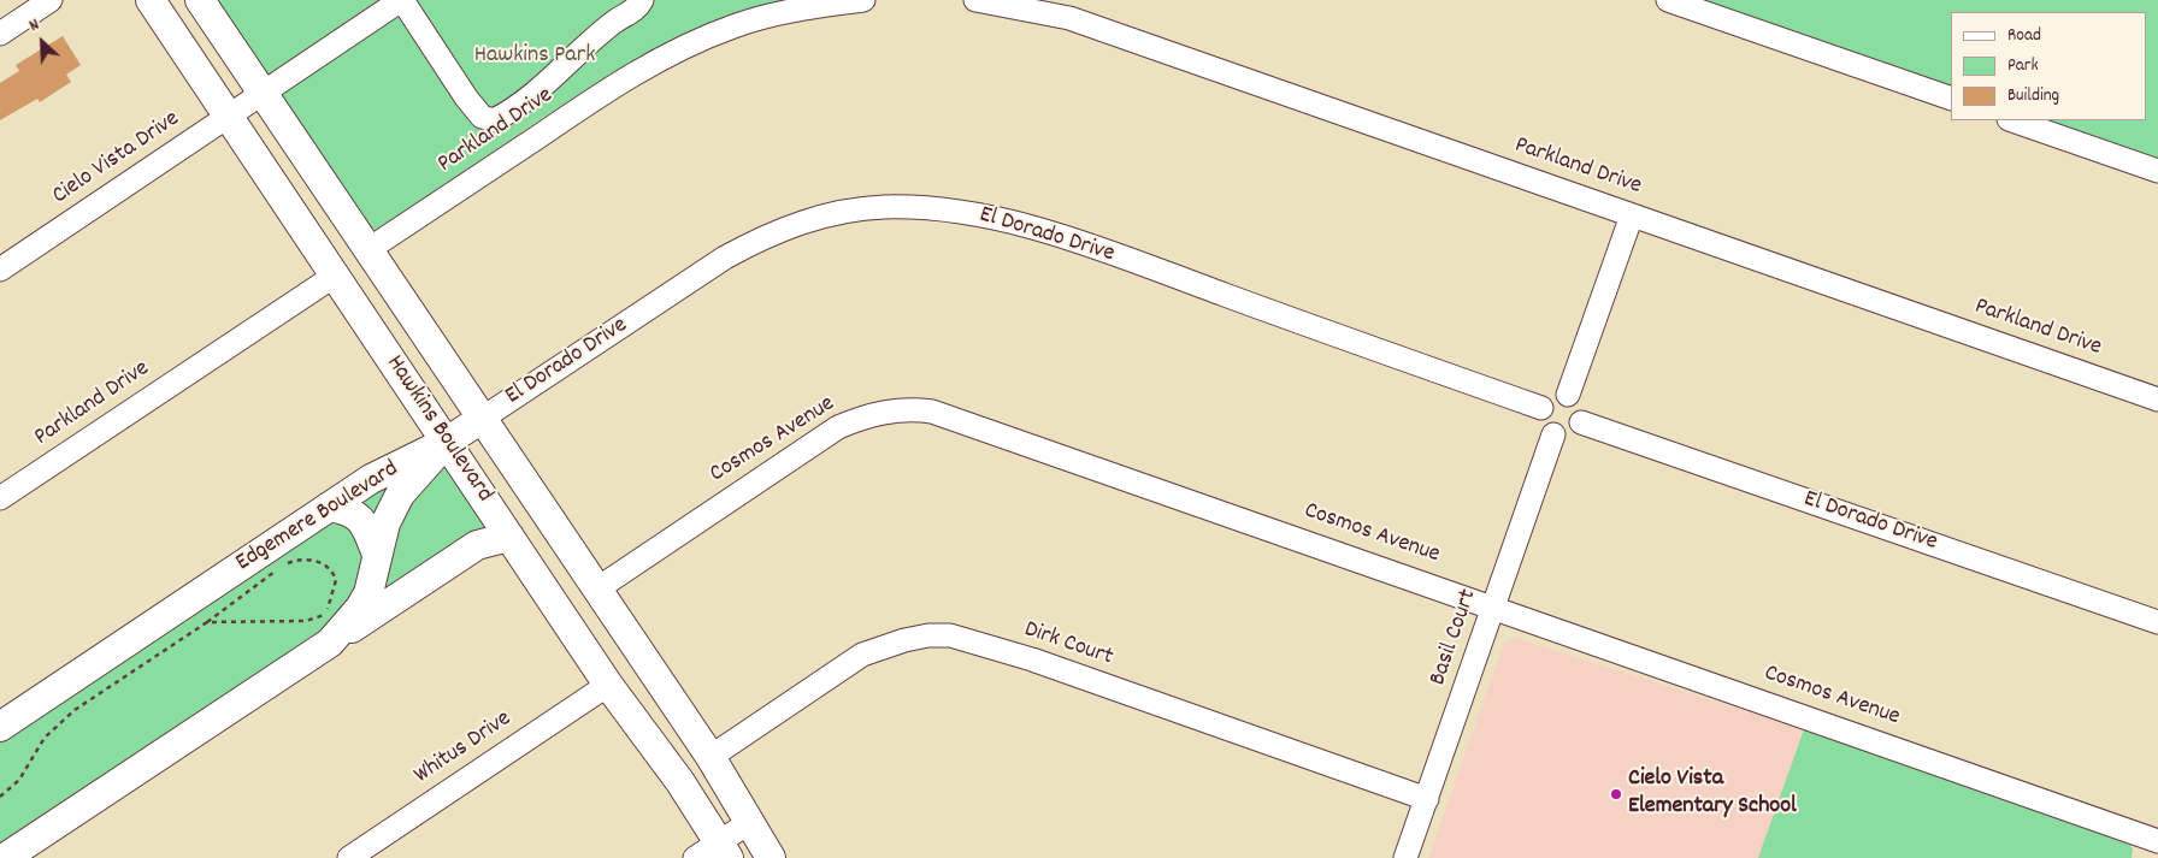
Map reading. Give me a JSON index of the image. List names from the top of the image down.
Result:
{
  "streets": {
    "main road": ["El Dorado Drive", "Hawkins Boulevard", "Edgemere Boulevard"],
    "street": [
      "Parkland Drive",
      "Cielo Vista Drive",
      "Cosmos Avenue",
      "Basil Court",
      "Dirk Court",
      "Whitus Drive"
    ]
  },
  "crossings": [
    ["Parkland Drive", "Hawkins Boulevard"],
    ["Cielo Vista Drive", "Hawkins Boulevard"],
    ["El Dorado Drive", "Hawkins Boulevard"],
    ["El Dorado Drive", "Edgemere Boulevard"],
    ["El Dorado Drive", "Basil Court"],
    ["Hawkins Boulevard", "Cosmos Avenue"],
    ["Hawkins Boulevard", "Edgemere Boulevard"],
    ["Hawkins Boulevard", "Dirk Court"],
    ["Hawkins Boulevard", "Whitus Drive"],
    ["Cosmos Avenue", "Basil Court"],
    ["Basil Court", "Dirk Court"]
  ],
  "parks": ["Hawkins Park"],
  "places": ["Cielo Vista Elementary School"],
  "legend": ["Road", "Park", "Building"],
  "north": "top left"
}
